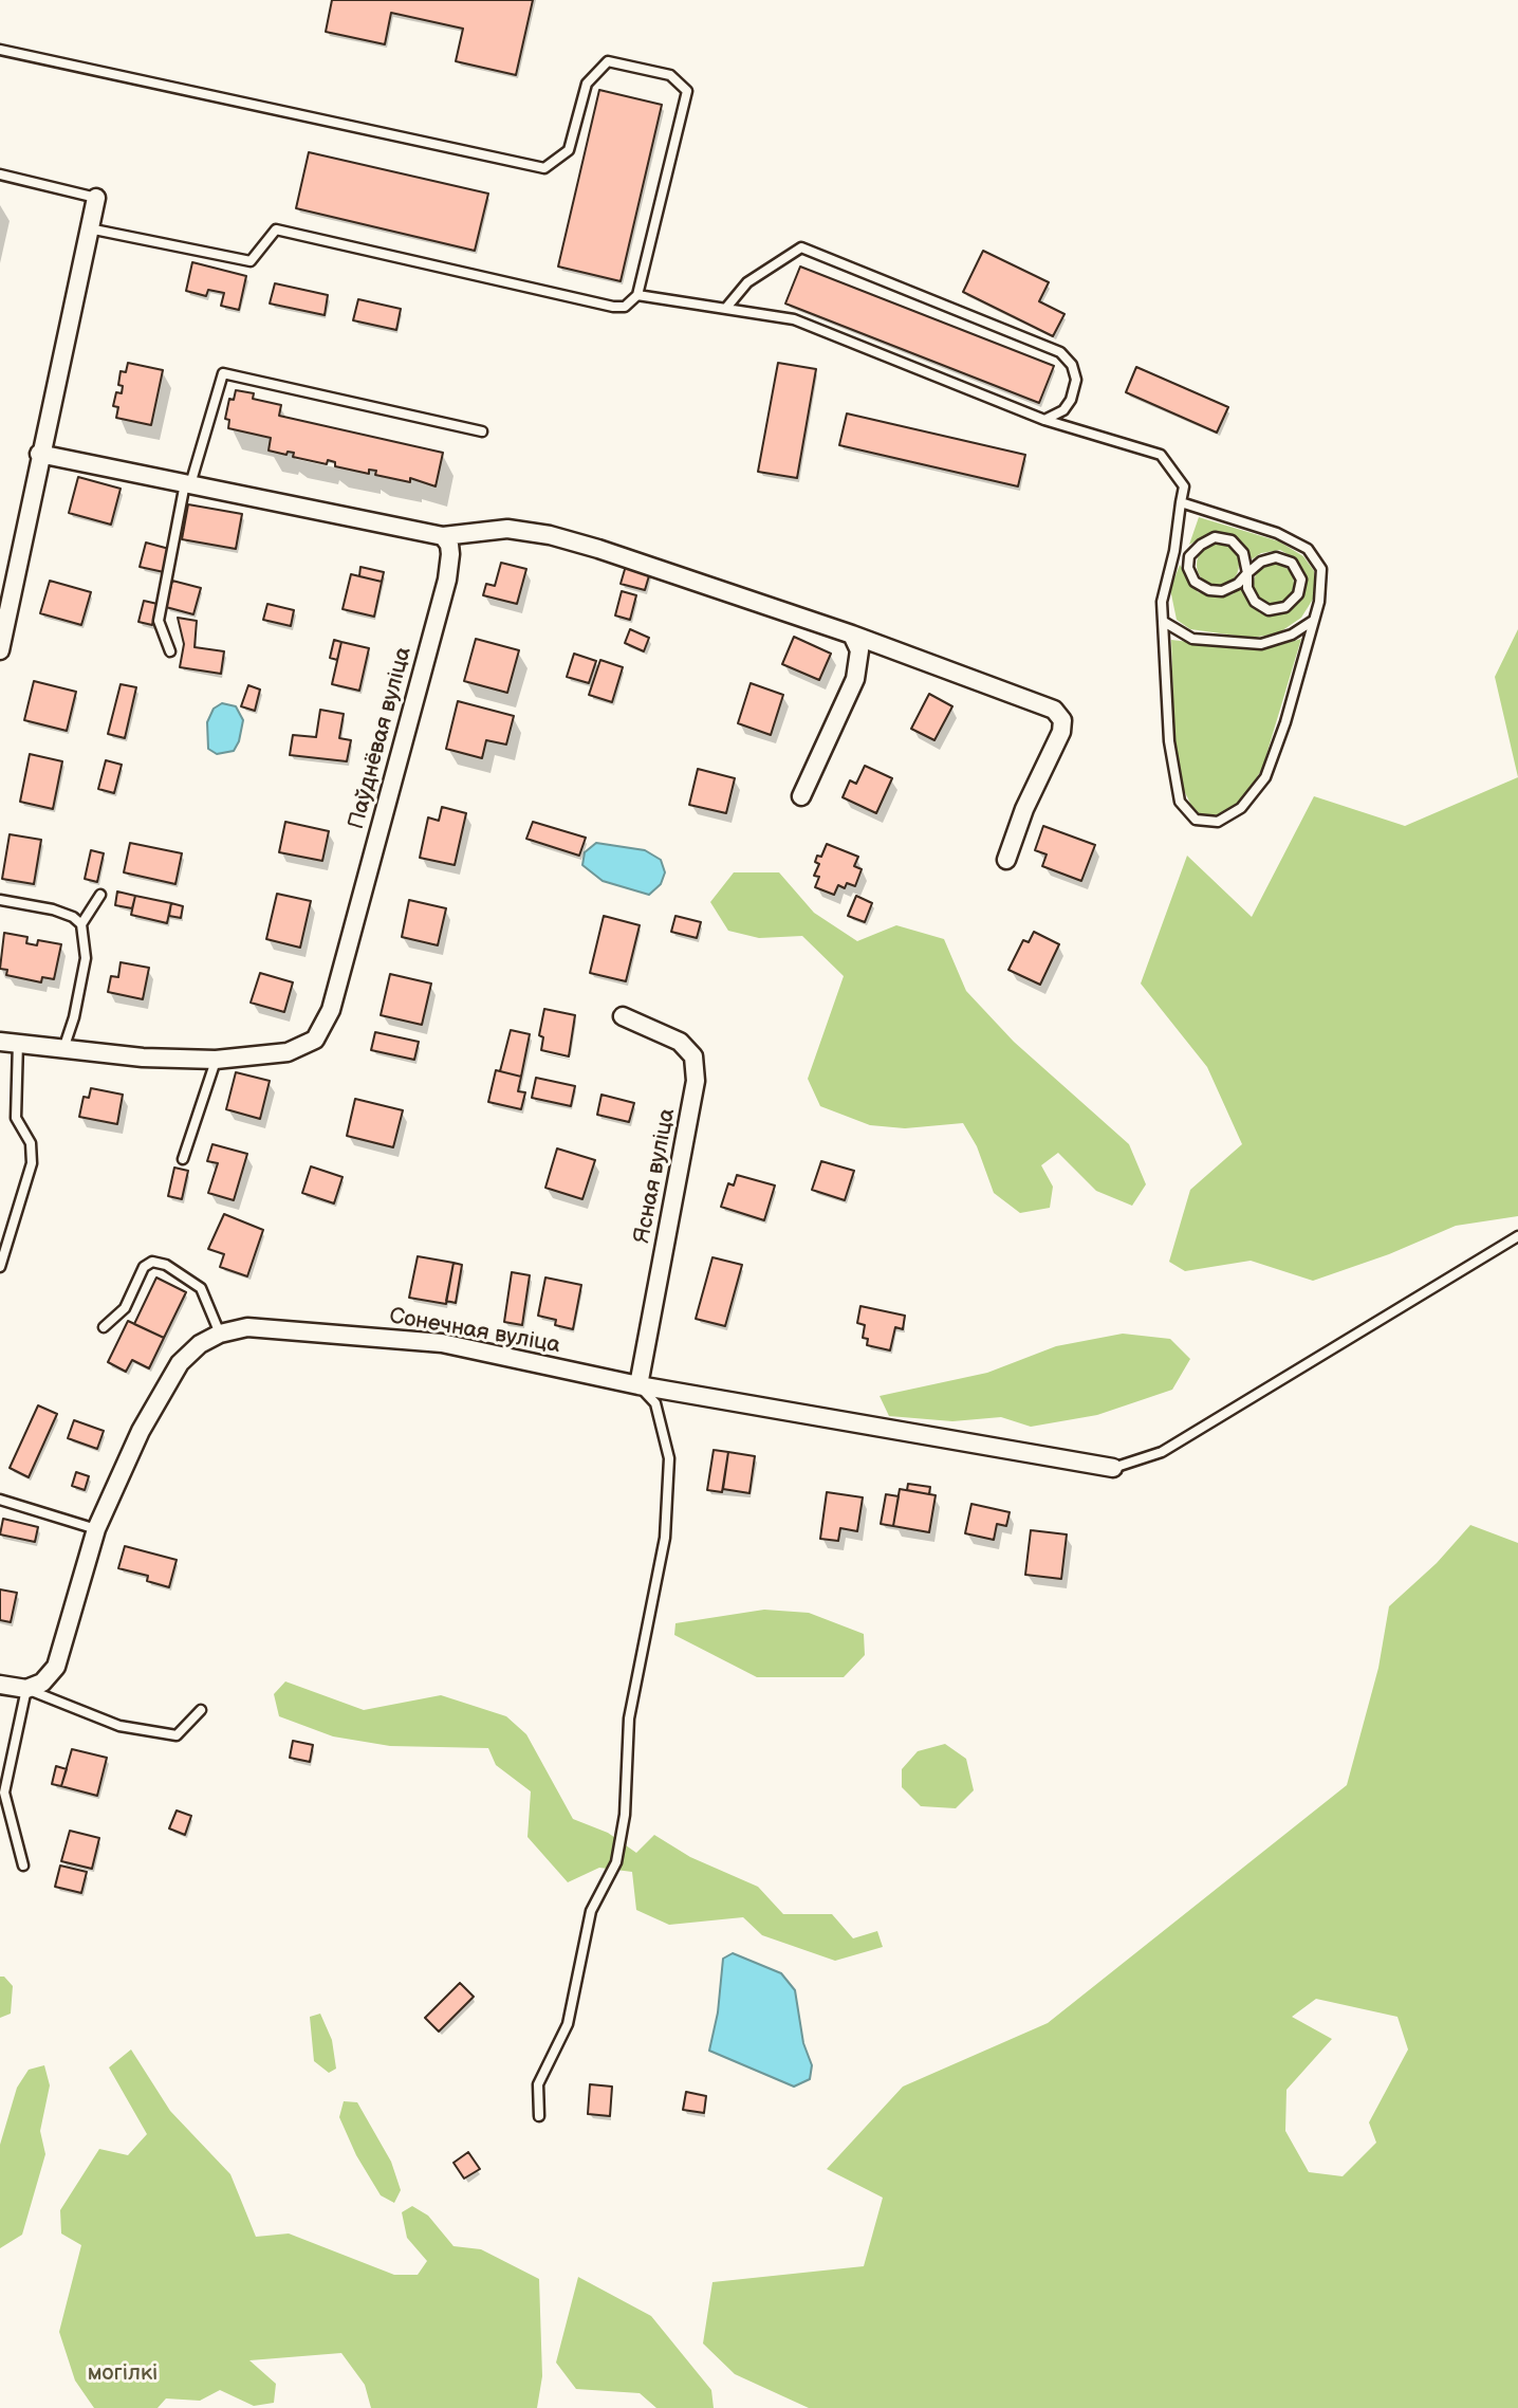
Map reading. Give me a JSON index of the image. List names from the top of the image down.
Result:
{
  "streets": {
    "street": ["Паўднёвая вуліца", "Ясная вуліца", "Сонечная вуліца"]
  },
  "crossings": [
    ["Ясная вуліца", "Сонечная вуліца"]
  ],
  "parks": ["могілкі"]
}
